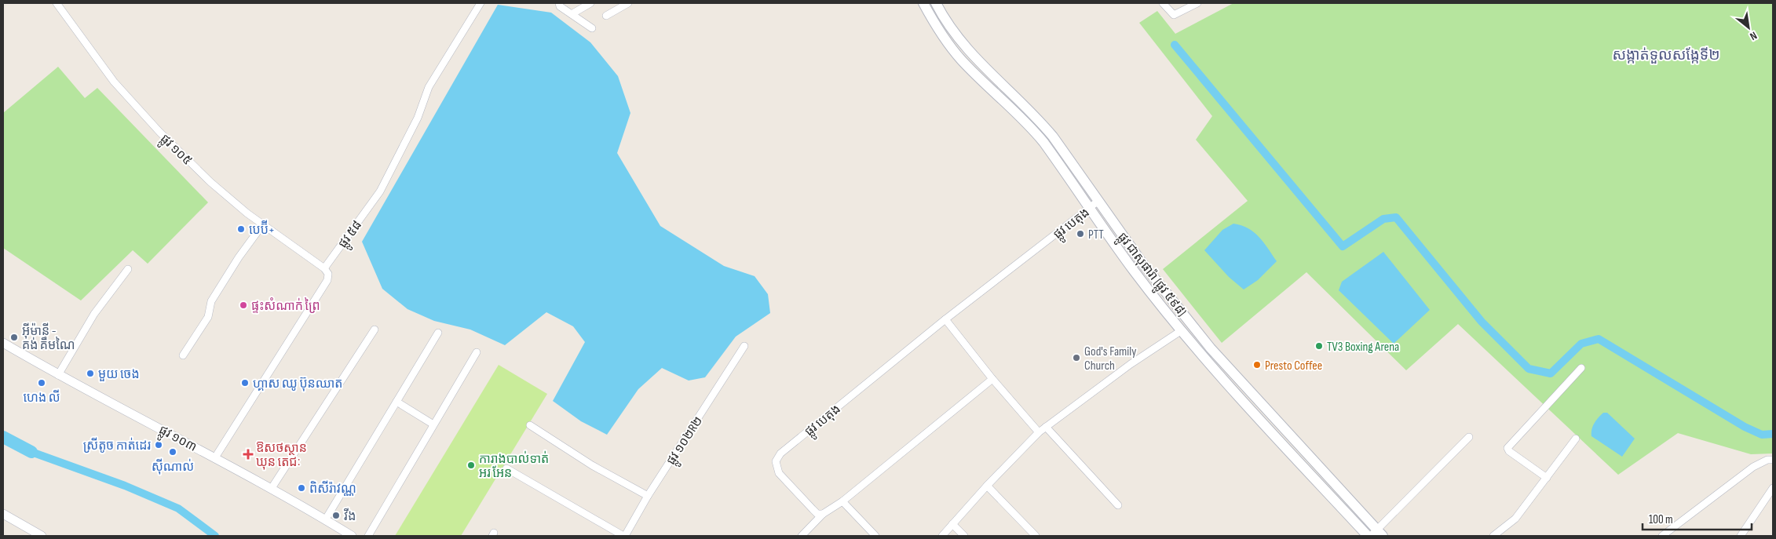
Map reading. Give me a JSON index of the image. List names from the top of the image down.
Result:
{
  "streets": {
    "main road": ["ផ្លូវ ជាសុផារ៉ា (ផ្លូវ ៥៩៨)"],
    "street": [
      "ផ្លូវ ១០៥",
      "ផ្លូវ បេតុង",
      "ផ្លូវ ៥៨",
      "ផ្លូវ ១០៣",
      "ផ្លូវ ១០២R២"
    ]
  },
  "crossings": [
    ["ផ្លូវ ១០៥", "ផ្លូវ ៥៨"],
    ["ផ្លូវ បេតុង", "ផ្លូវ ជាសុផារ៉ា (ផ្លូវ ៥៩៨)"]
  ],
  "districts": ["សង្កាត់ទួលសង្កែទី២"],
  "places": {
    "other": [
      "បេប៊ី+",
      "PTT",
      "ផ្ទះសំណាក់ ព្រៃ",
      "អ៊ីម៉ានី - គង់ គឹមណៃ",
      "TV3 Boxing Arena",
      "God's Family Church",
      "Presto Coffee",
      "មួយ ចេង",
      "ហេង លី",
      "ហ្គាស ឈូ ប៊ុនឈាត",
      "ស្រីតូច កាត់ដេរ",
      "ស៊ីណាល់",
      "ការាងបាល់ទាត់ អរ អែន",
      "ពិសីរ៉ាវណ្ណ",
      "វីង"
    ],
    "health": ["ឱសថស្ថាន ឃុន តេជៈ"]
  },
  "scale_bar": "100 m",
  "north": "bottom right"
}
